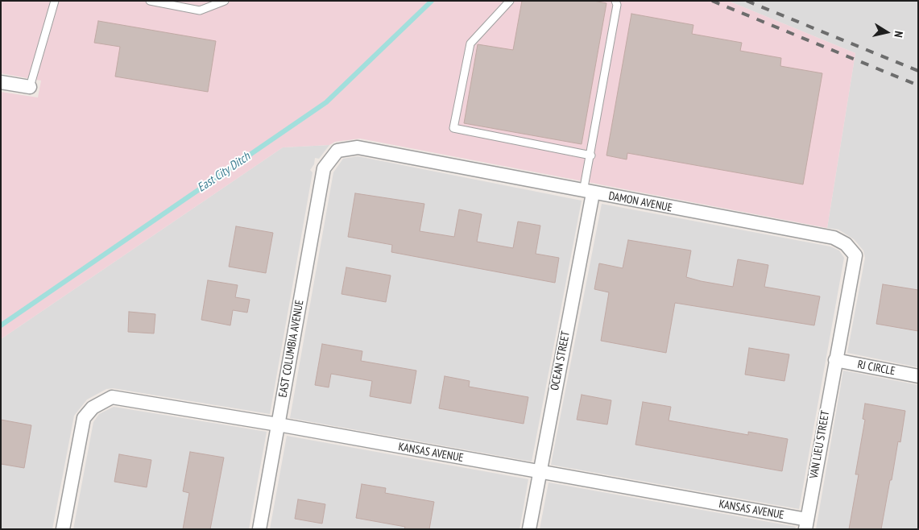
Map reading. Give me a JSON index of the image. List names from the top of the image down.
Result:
{
  "streets": {
    "street": [
      "DAMON AVENUE",
      "EAST COLUMBIA AVENUE",
      "OCEAN STREET",
      "RJ CIRCLE",
      "VAN LIEU STREET",
      "KANSAS AVENUE"
    ]
  },
  "crossings": [
    ["DAMON AVENUE", "EAST COLUMBIA AVENUE"],
    ["DAMON AVENUE", "OCEAN STREET"],
    ["DAMON AVENUE", "RJ CIRCLE"],
    ["DAMON AVENUE", "VAN LIEU STREET"],
    ["EAST COLUMBIA AVENUE", "KANSAS AVENUE"],
    ["OCEAN STREET", "KANSAS AVENUE"],
    ["RJ CIRCLE", "VAN LIEU STREET"],
    ["VAN LIEU STREET", "KANSAS AVENUE"]
  ],
  "water": ["East City Ditch"],
  "north": "right"
}
